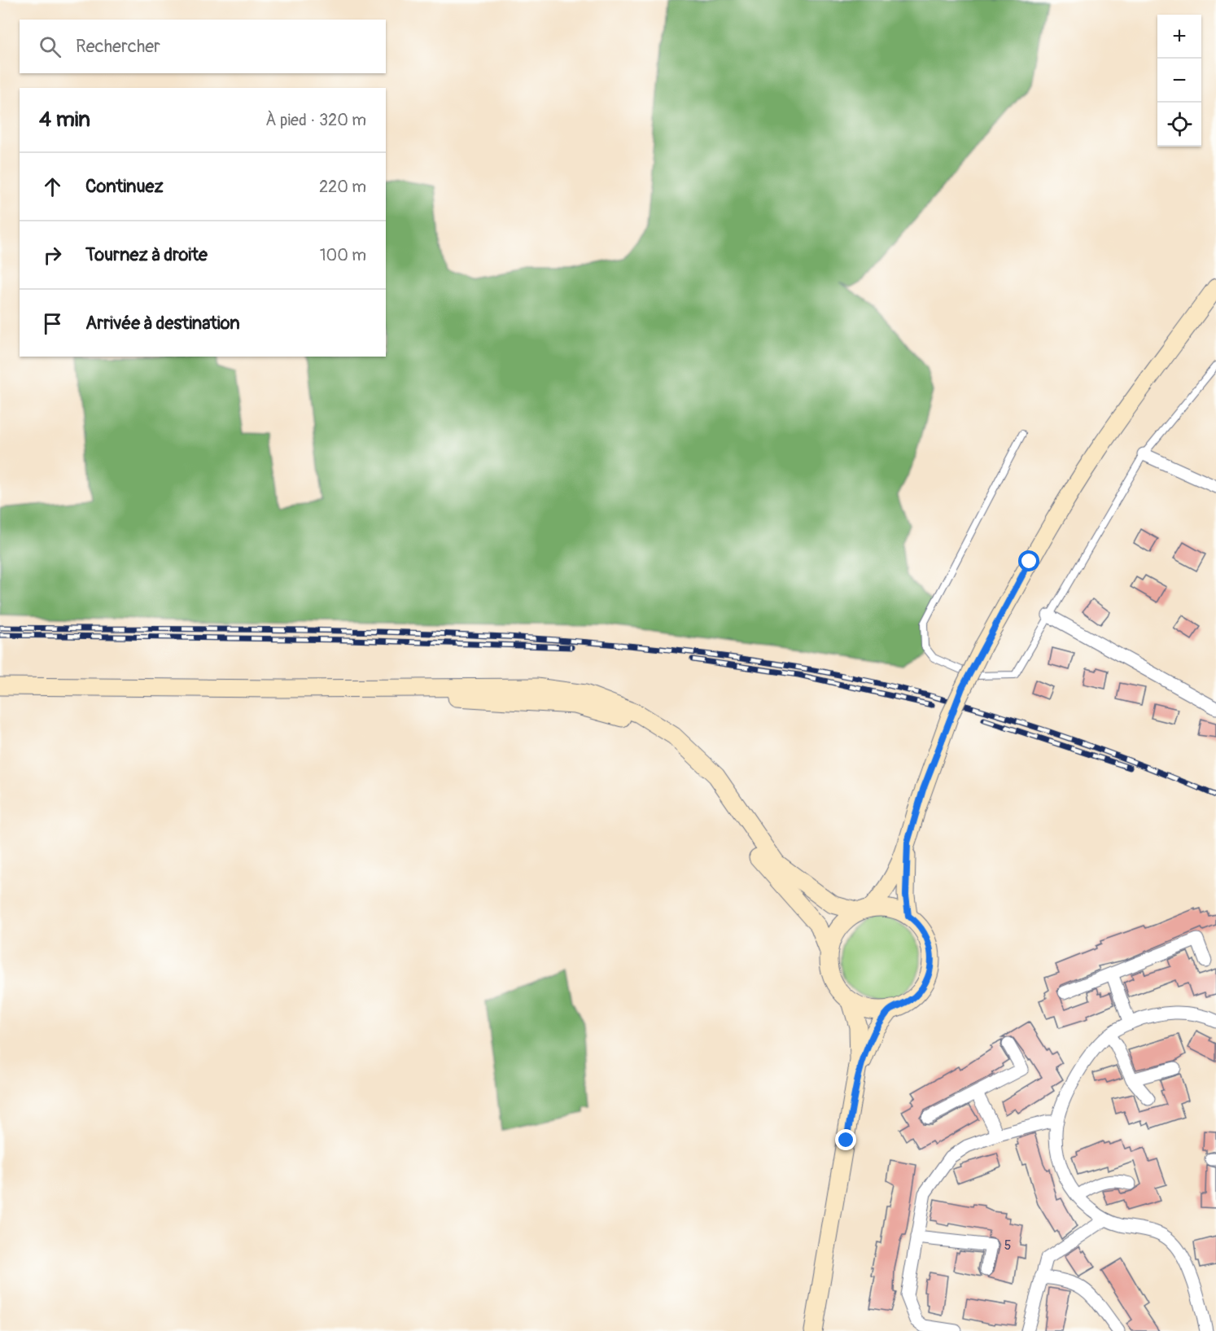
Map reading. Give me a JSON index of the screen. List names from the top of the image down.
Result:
{
  "house_numbers": ["5"],
  "page": {
    "map_buttons": ["+", "−"],
    "search": "Rechercher",
    "heading": ["4 min", "À pied · 320 m"],
    "list": [
      ["Continuez", "220 m"],
      ["Tournez à droite", "100 m"],
      "Arrivée à destination"
    ]
  }
}
